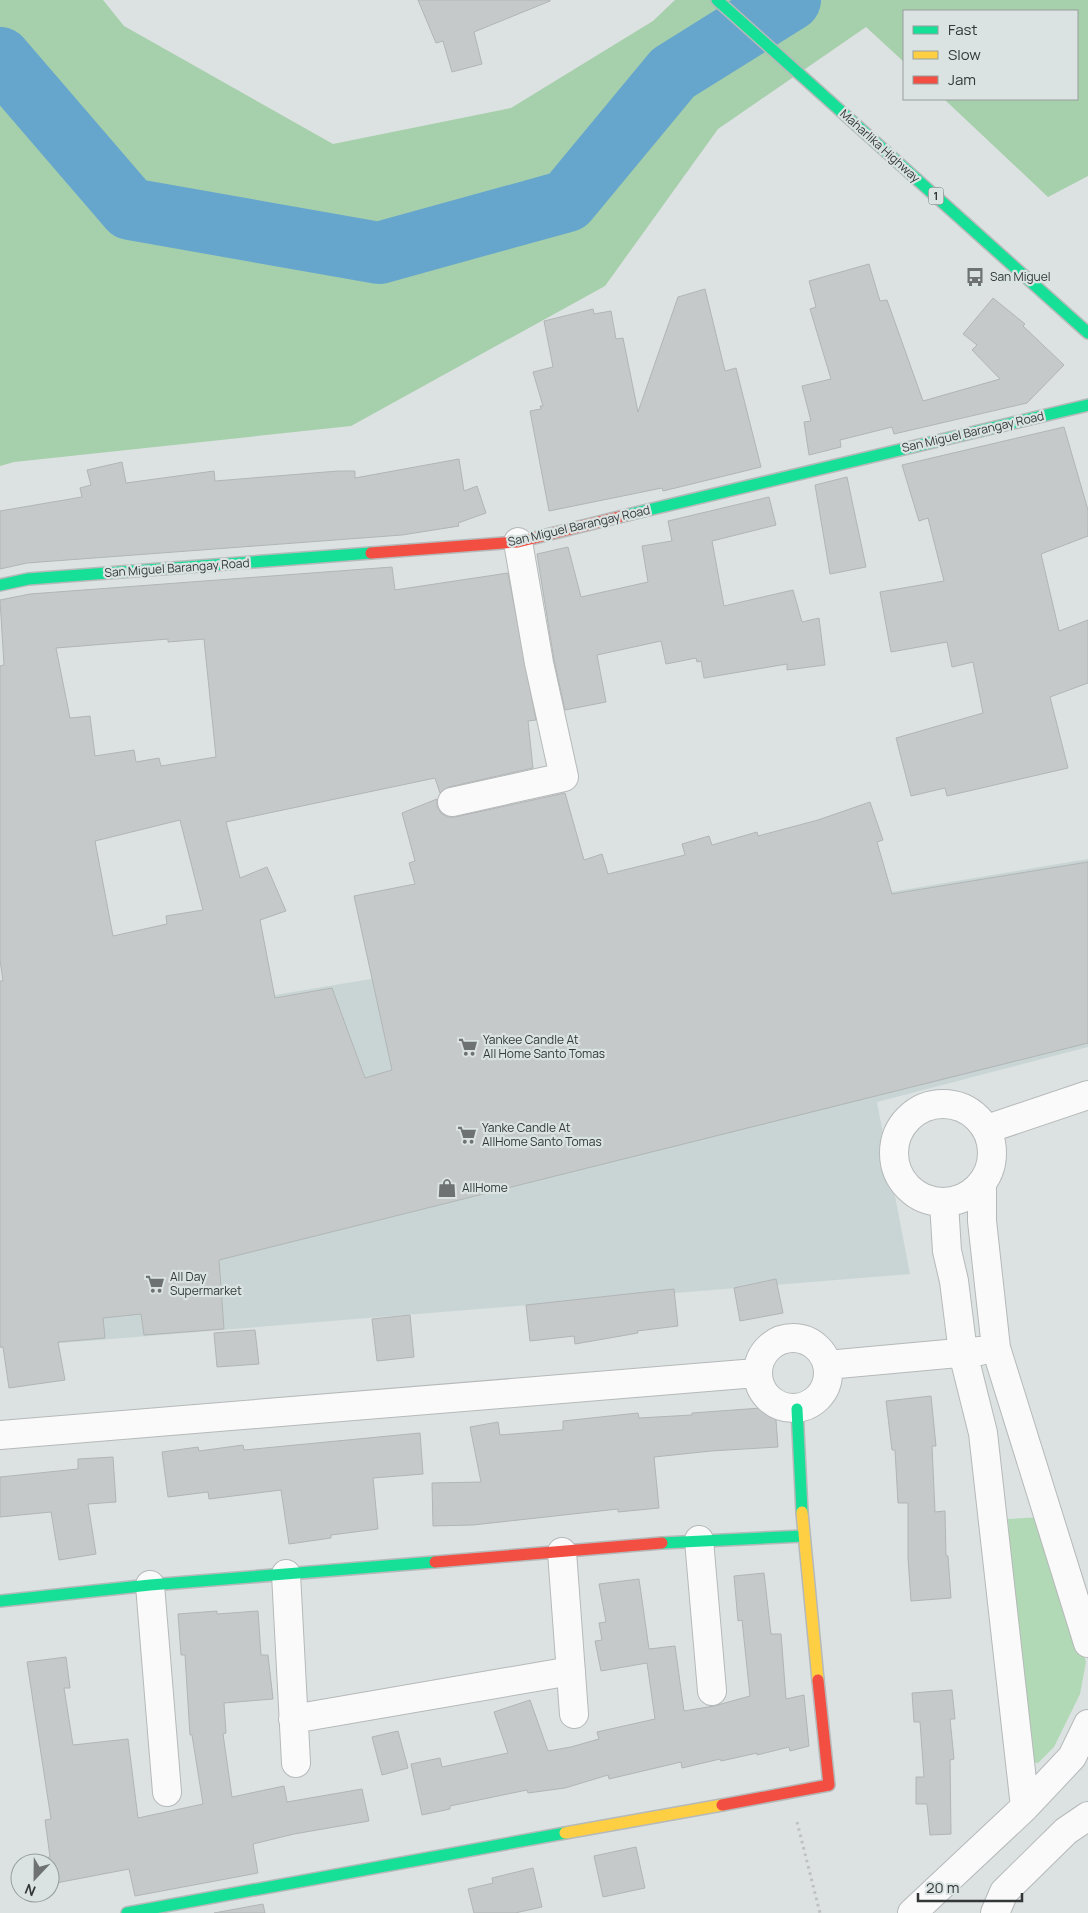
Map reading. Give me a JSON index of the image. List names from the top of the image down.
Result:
{
  "streets": {
    "main road": ["Maharlika Highway", "1", "San Miguel Barangay Road"]
  },
  "places": {
    "bus stop": ["San Miguel"],
    "supermarket": ["Yankee Candle At All Home Santo Tomas", "Yanke Candle At AllHome Santo Tomas", "All Day Supermarket"],
    "shop": ["AllHome"]
  },
  "legend": ["Fast", "Slow", "Jam"],
  "scale_bar": "20 m",
  "north": "bottom"
}
